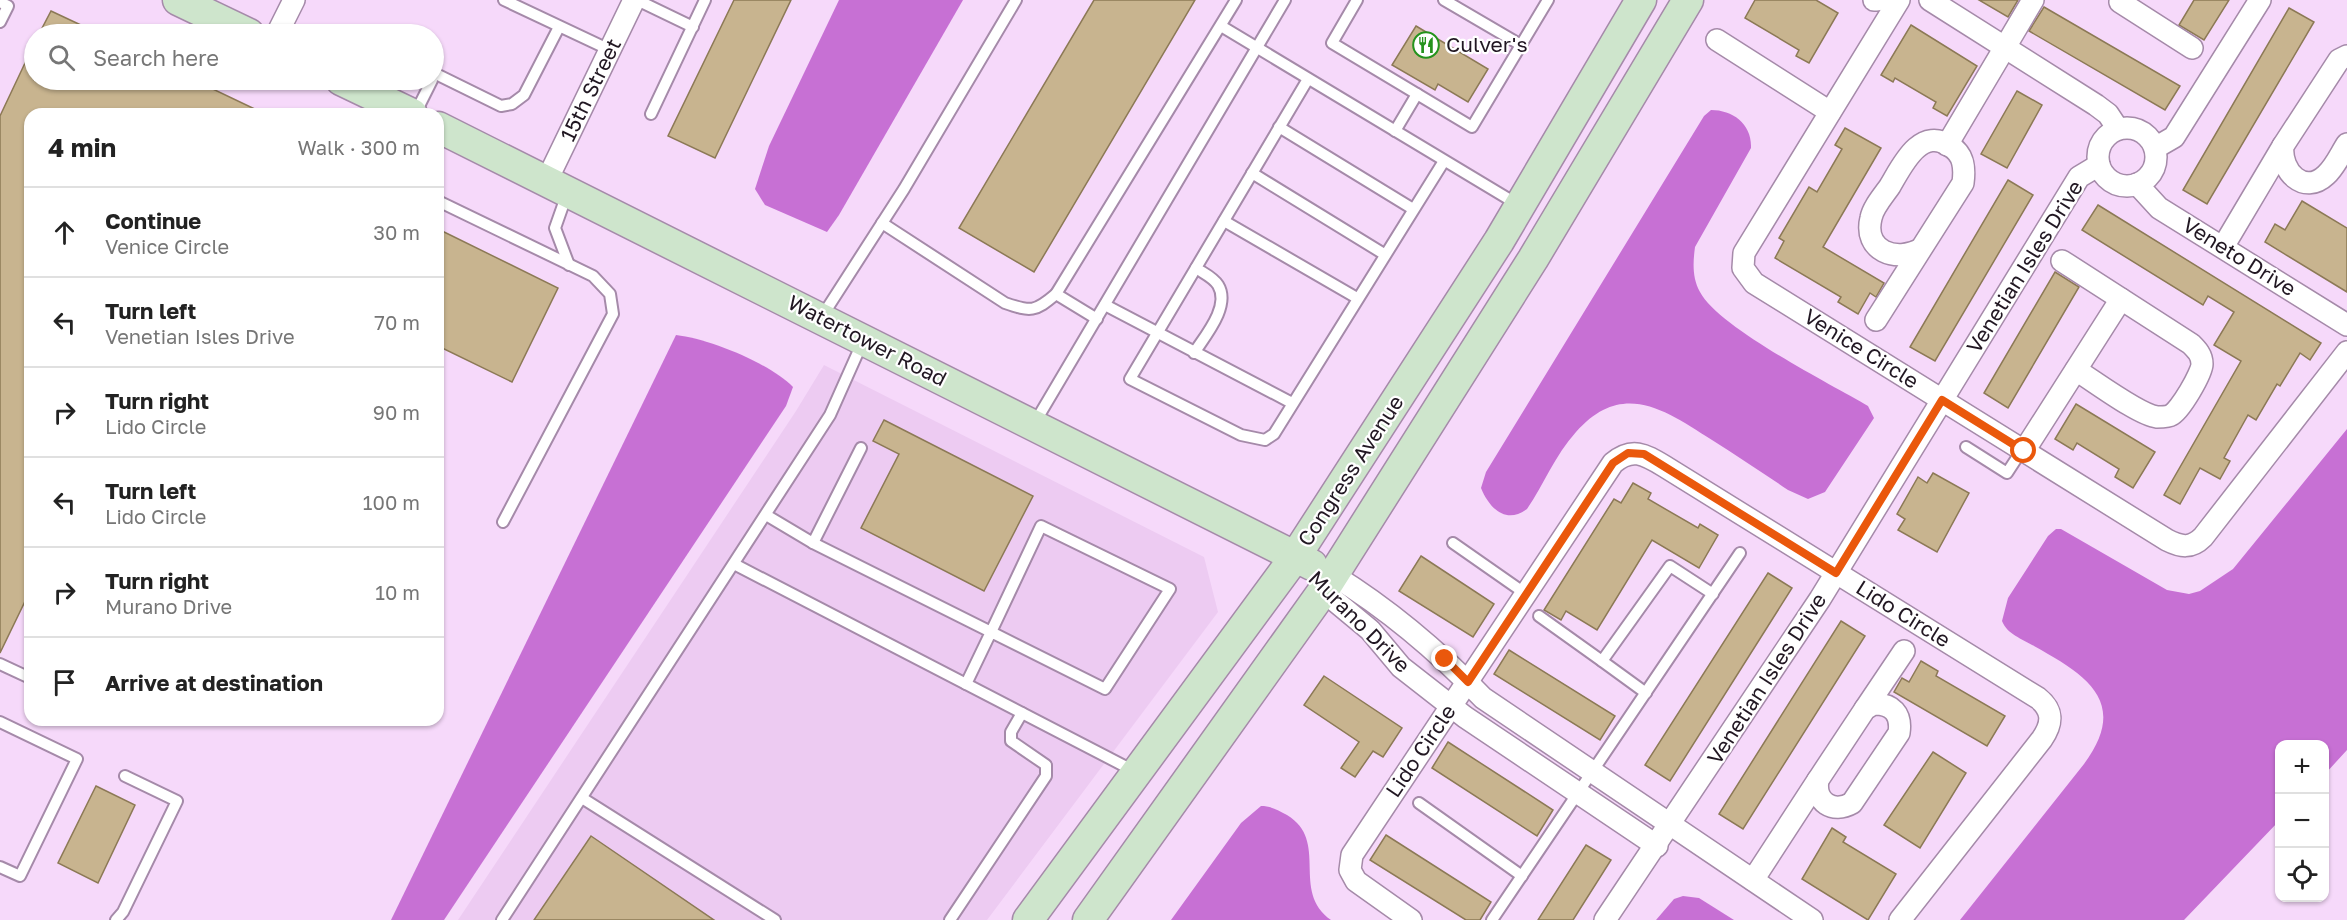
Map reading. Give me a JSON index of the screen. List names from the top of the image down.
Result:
{
  "streets": {
    "street": [
      "15th Street",
      "Veneto Drive",
      "Venetian Isles Drive",
      "Watertower Road",
      "Venice Circle",
      "Congress Avenue",
      "Lido Circle",
      "Murano Drive"
    ]
  },
  "crossings": [
    ["15th Street", "Watertower Road"],
    ["Veneto Drive", "Venetian Isles Drive"],
    ["Venetian Isles Drive", "Venice Circle"],
    ["Venetian Isles Drive", "Lido Circle"],
    ["Venetian Isles Drive", "Murano Drive"],
    ["Watertower Road", "Congress Avenue"],
    ["Watertower Road", "Murano Drive"],
    ["Congress Avenue", "Murano Drive"],
    ["Lido Circle", "Murano Drive"]
  ],
  "places": {
    "restaurant": ["Culver's"]
  },
  "page": {
    "search": "Search here",
    "heading": ["4 min", "Walk · 300 m"],
    "list": [
      ["Continue", "Venice Circle", "30 m"],
      ["Turn left", "Venetian Isles Drive", "70 m"],
      ["Turn right", "Lido Circle", "90 m"],
      ["Turn left", "Lido Circle", "100 m"],
      ["Turn right", "Murano Drive", "10 m"],
      "Arrive at destination"
    ],
    "map_buttons": ["+", "−"]
  }
}
